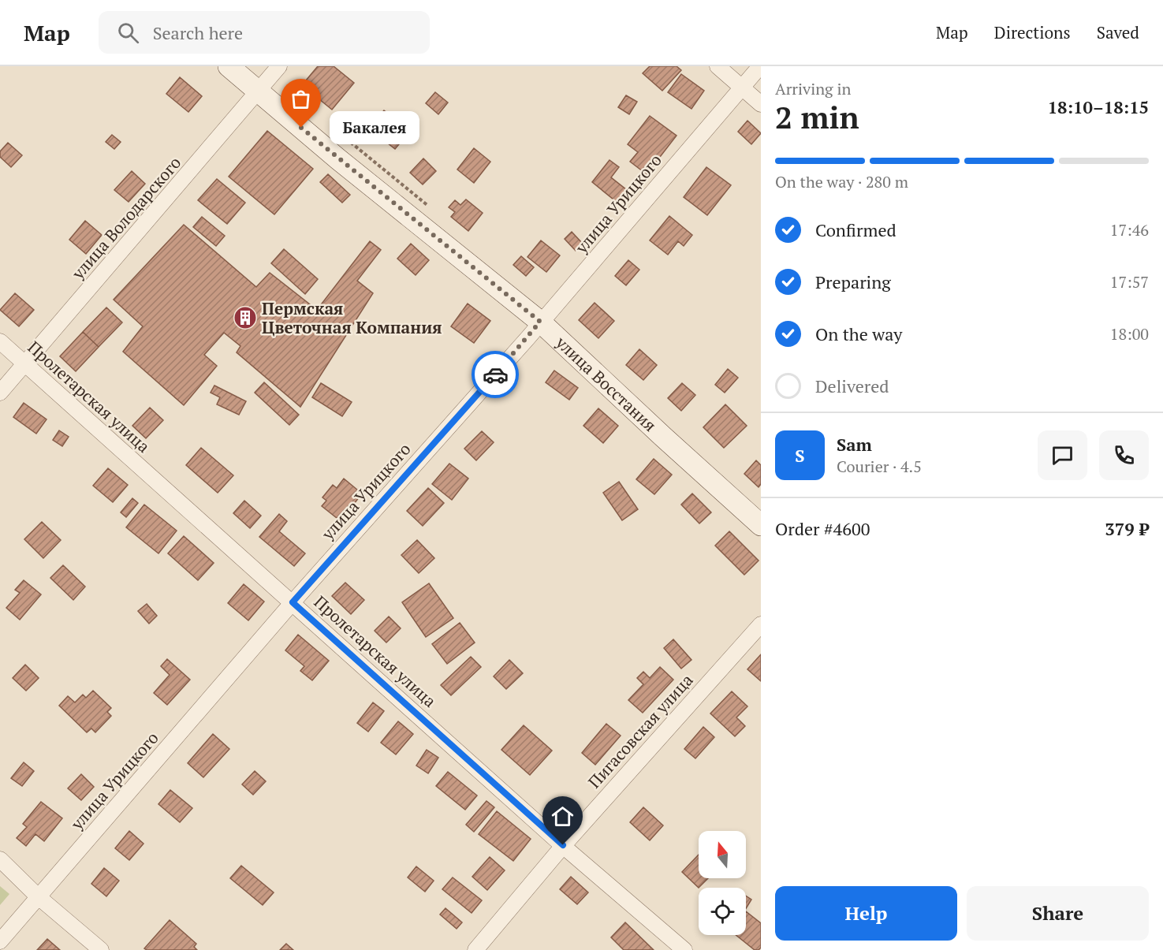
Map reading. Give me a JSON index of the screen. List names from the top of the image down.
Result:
{
  "streets": {
    "street": [
      "улица Урицкого",
      "улица Володарского",
      "улица Восстания",
      "Пролетарская улица",
      "Пигасовская улица"
    ]
  },
  "crossings": [
    ["улица Урицкого", "улица Восстания"],
    ["улица Урицкого", "Пролетарская улица"],
    ["улица Володарского", "улица Восстания"],
    ["улица Володарского", "Пролетарская улица"],
    ["Пролетарская улица", "Пигасовская улица"]
  ],
  "places": {
    "other": ["Бакалея"],
    "building": ["Пермская Цветочная Компания"]
  },
  "north": "top",
  "page": {
    "header": "Map",
    "search": "Search here",
    "nav": ["Map", "Directions", "Saved"],
    "heading": ["2 min", "Arriving in", "18:10–18:15"],
    "panel": [
      "Sam",
      "Courier · 4.5",
      "Order #4600",
      "379 ₽"
    ],
    "bubble": "Бакалея",
    "bar": "On the way · 280 m",
    "list": [
      ["Confirmed", "17:46"],
      ["Preparing", "17:57"],
      ["On the way", "18:00"],
      "Delivered"
    ],
    "round": "S",
    "buttons": ["Help", "Share"]
  }
}
